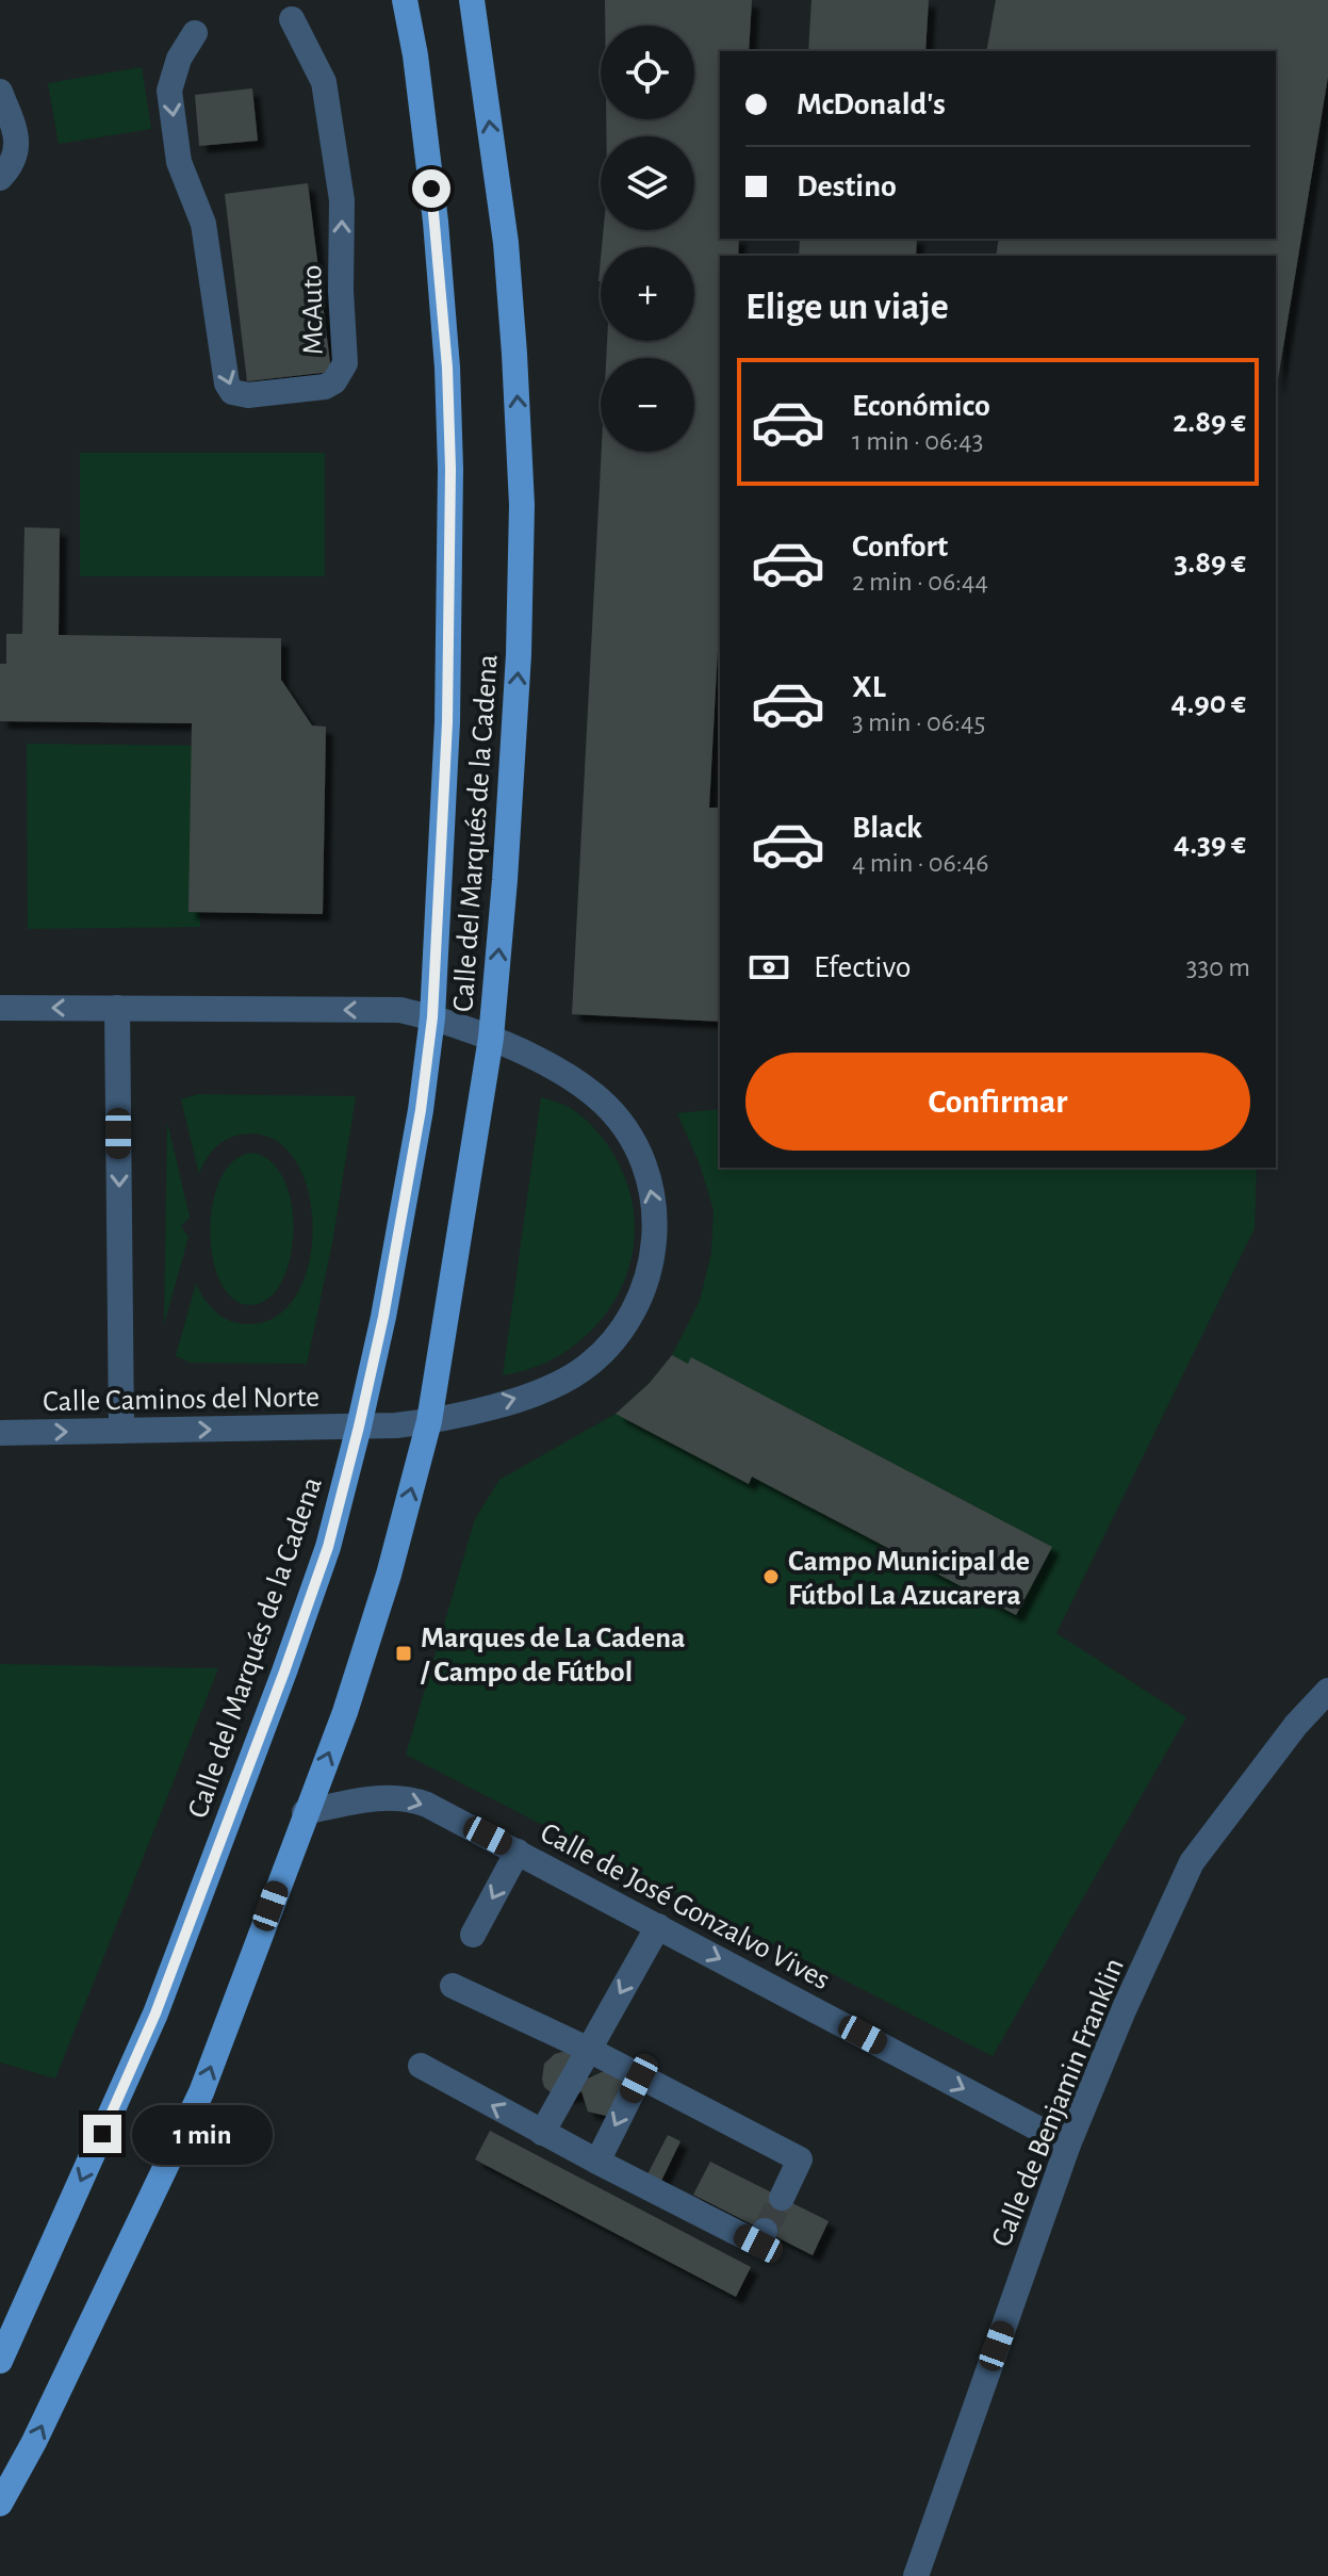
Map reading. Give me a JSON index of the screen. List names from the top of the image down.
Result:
{
  "streets": {
    "main road": ["Calle del Marqués de la Cadena"],
    "street": [
      "McAuto",
      "Calle Caminos del Norte",
      "Calle de José Gonzalvo Vives",
      "Calle de Benjamin Franklin"
    ]
  },
  "crossings": [
    ["Calle del Marqués de la Cadena", "Calle Caminos del Norte"],
    ["Calle del Marqués de la Cadena", "Calle de José Gonzalvo Vives"],
    ["Calle de José Gonzalvo Vives", "Calle de Benjamin Franklin"]
  ],
  "one_way": ["Calle de José Gonzalvo Vives"],
  "places": {
    "other": ["Campo Municipal de Fútbol La Azucarera"],
    "transit": ["Marques de La Cadena / Campo de Fútbol"]
  },
  "page": {
    "map_buttons": ["+", "−"],
    "banner": ["McDonald's", "Destino"],
    "heading": "Elige un viaje",
    "list": [
      {
        "name": "Económico",
        "note": "1 min · 06:43",
        "value": "2.89 €"
      },
      {
        "name": "Confort",
        "note": "2 min · 06:44",
        "value": "3.89 €"
      },
      {
        "name": "XL",
        "note": "3 min · 06:45",
        "value": "4.90 €"
      },
      {
        "name": "Black",
        "note": "4 min · 06:46",
        "value": "4.39 €"
      }
    ],
    "pay": ["Efectivo", "330 m"],
    "buttons": "Confirmar",
    "bubble": "1 min"
  }
}
